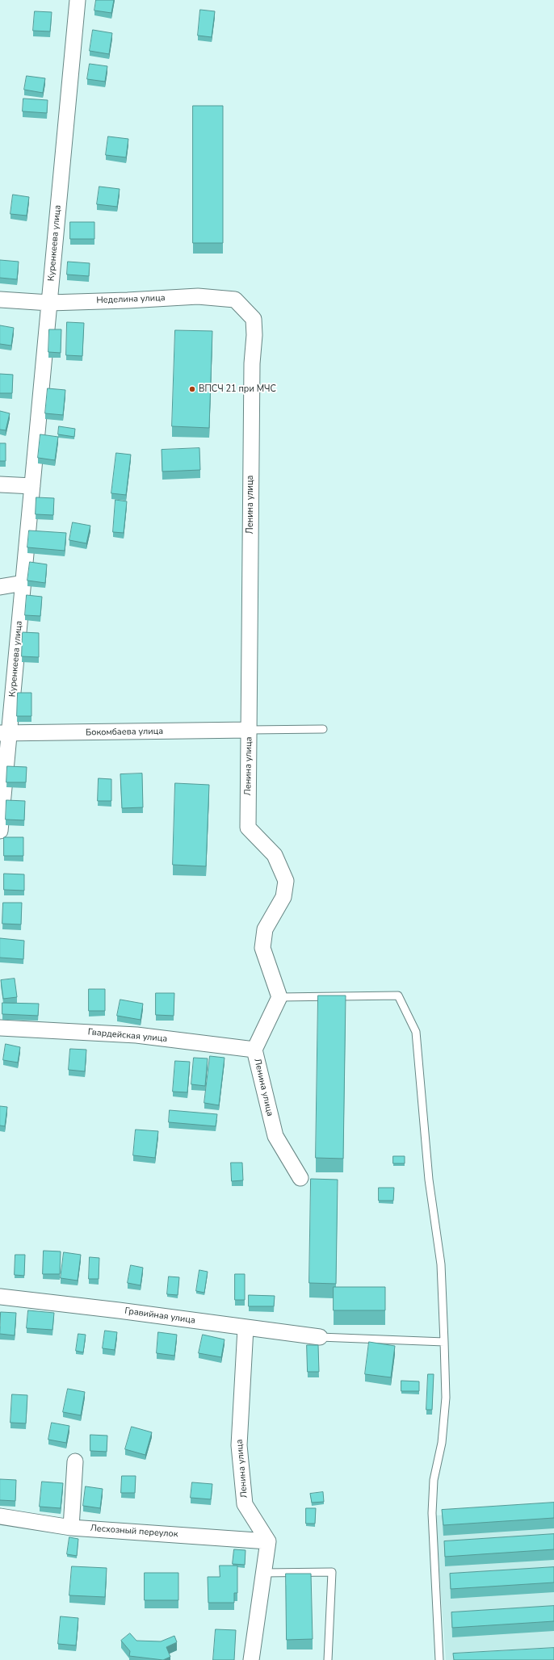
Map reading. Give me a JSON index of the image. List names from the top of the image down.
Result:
{
  "streets": {
    "street": [
      "Куренкеева улица",
      "Неделина улица",
      "Ленина улица",
      "Бокомбаева улица",
      "Гвардейская улица",
      "Гравийная улица",
      "Лесхозный переулок"
    ]
  },
  "crossings": [
    ["Куренкеева улица", "Неделина улица"],
    ["Куренкеева улица", "Бокомбаева улица"],
    ["Неделина улица", "Ленина улица"],
    ["Ленина улица", "Бокомбаева улица"],
    ["Ленина улица", "Гвардейская улица"],
    ["Ленина улица", "Гравийная улица"],
    ["Ленина улица", "Лесхозный переулок"]
  ],
  "places": ["ВПСЧ 21 при МЧС"]
}
